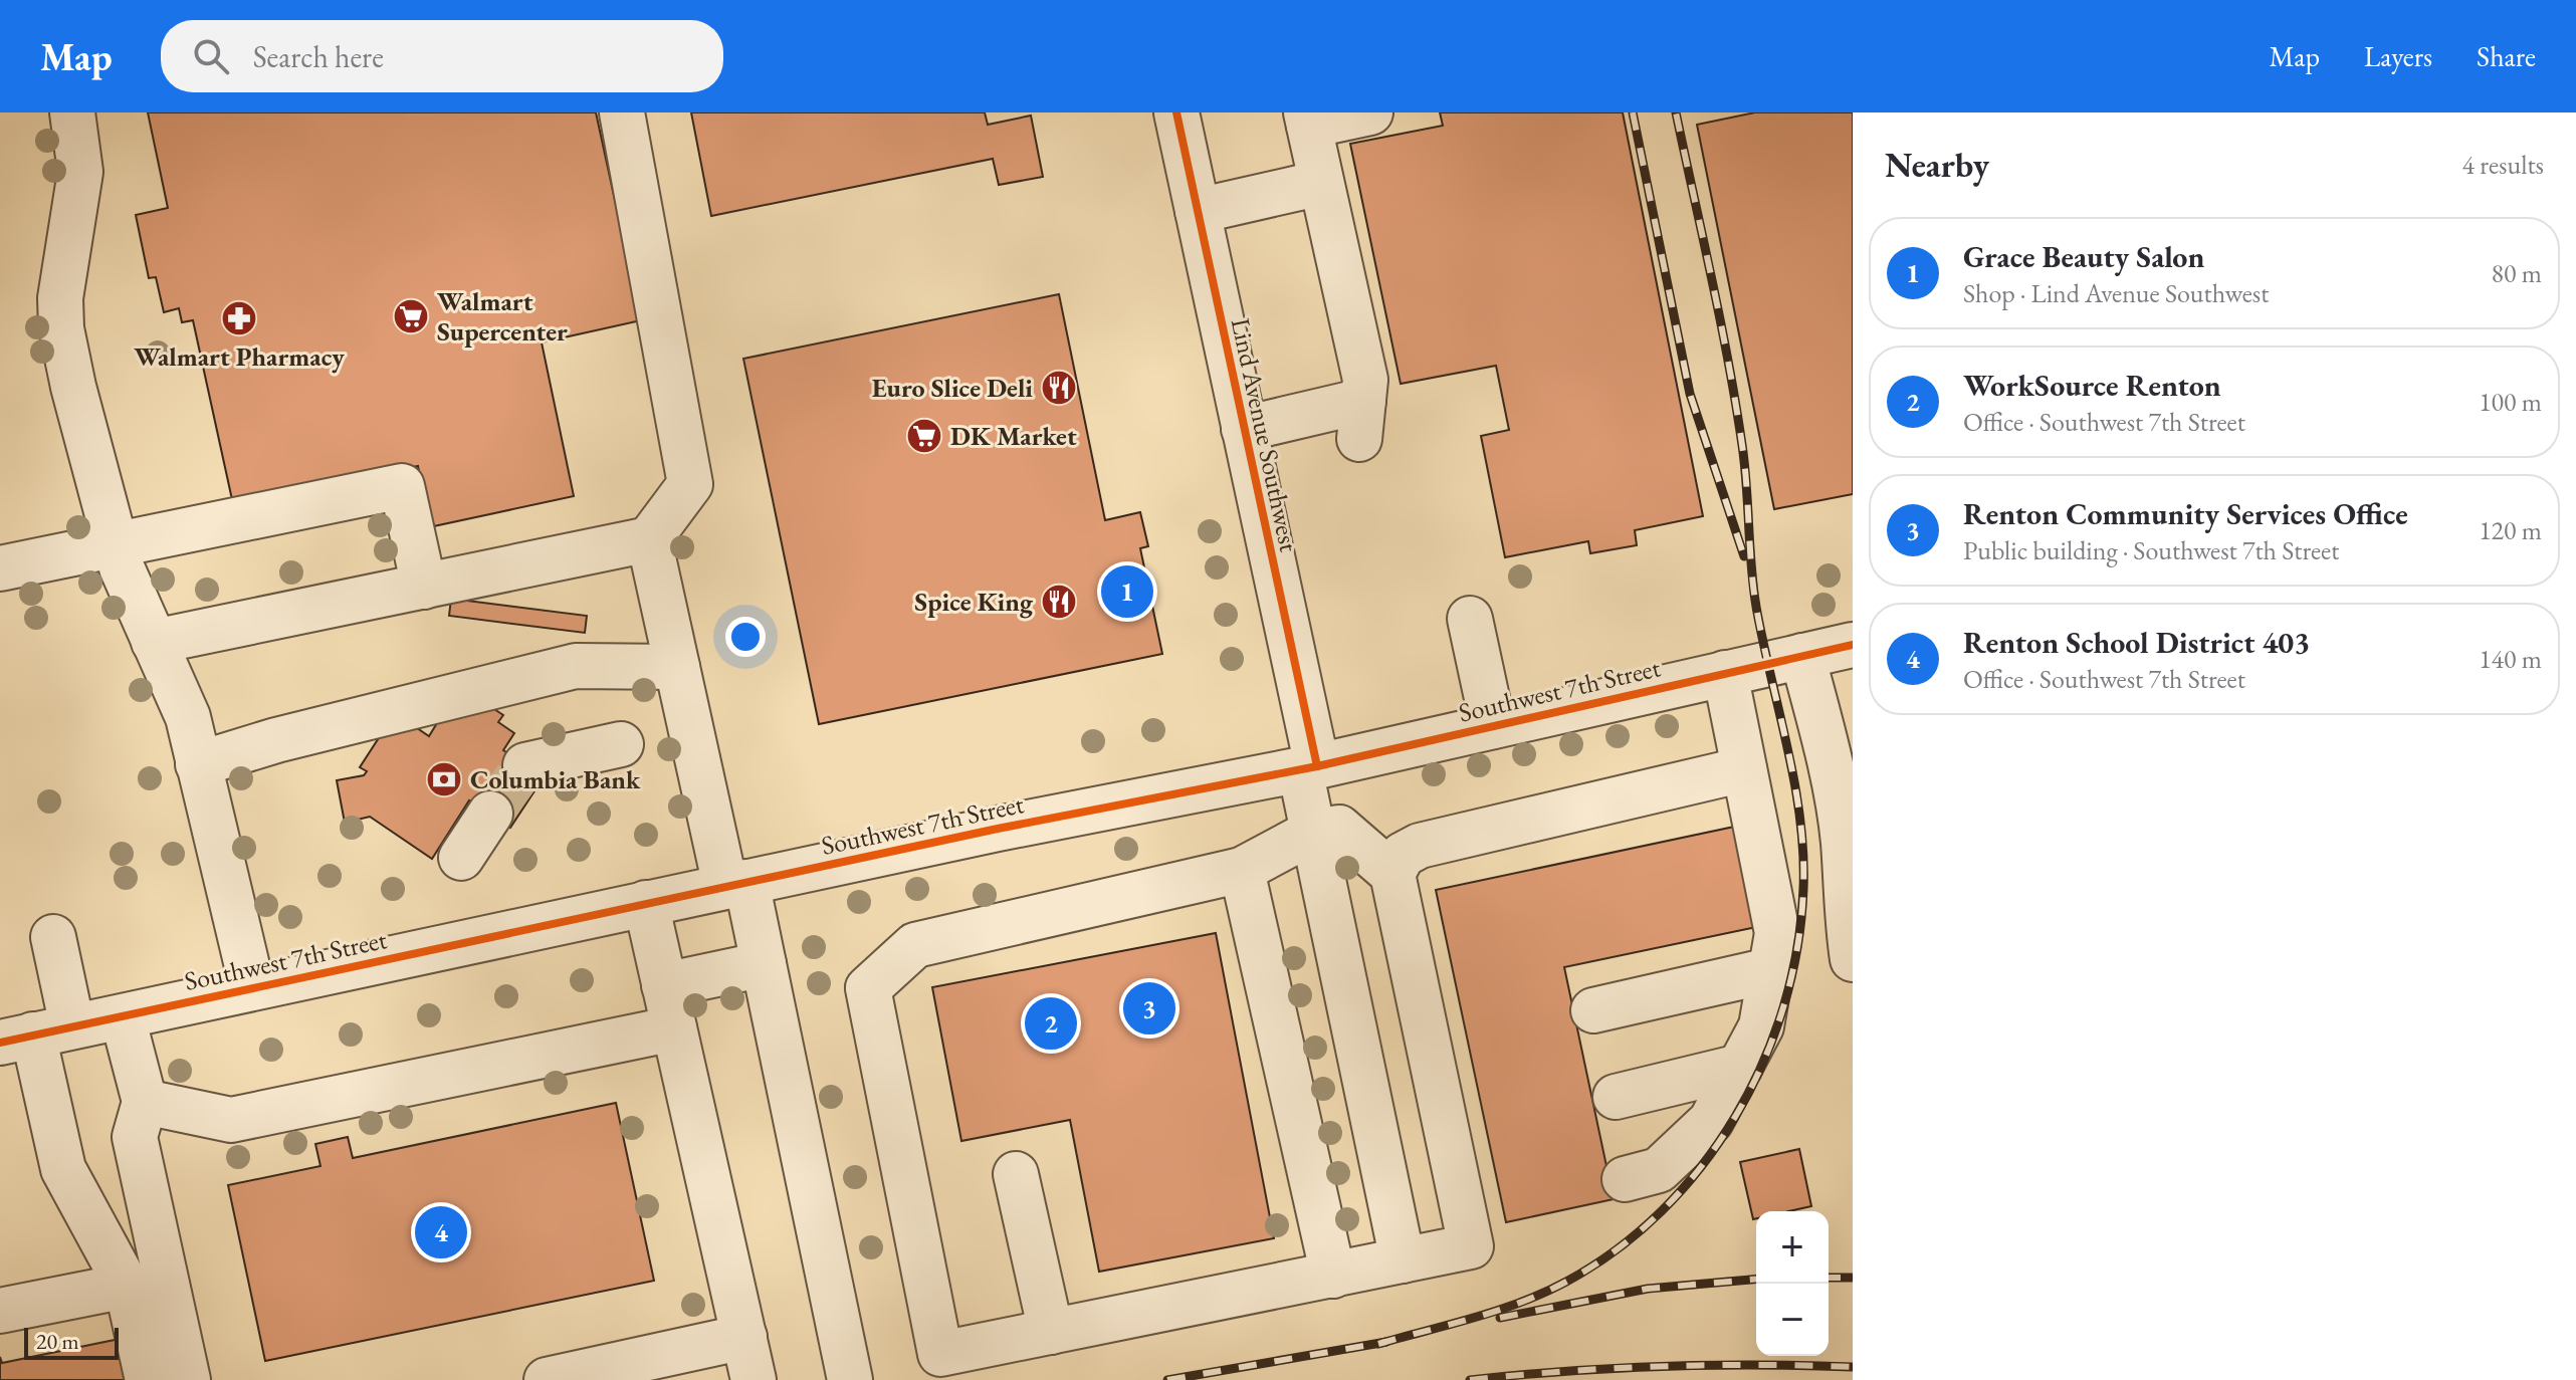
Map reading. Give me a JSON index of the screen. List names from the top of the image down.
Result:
{
  "streets": {
    "street": ["Lind Avenue Southwest", "Southwest 7th Street"]
  },
  "crossings": [
    ["Lind Avenue Southwest", "Southwest 7th Street"]
  ],
  "places": {
    "supermarket": ["Walmart Supercenter", "DK Market"],
    "pharmacy": ["Walmart Pharmacy"],
    "restaurant": ["Euro Slice Deli", "Spice King"],
    "bank": ["Columbia Bank"]
  },
  "scale_bar": "20 m",
  "page": {
    "header": "Map",
    "search": "Search here",
    "nav": ["Map", "Layers", "Share"],
    "heading": ["Nearby", "4 results"],
    "list": [
      {
        "mark": "1",
        "name": "Grace Beauty Salon",
        "note": "Shop · Lind Avenue Southwest",
        "value": "80 m"
      },
      {
        "mark": "2",
        "name": "WorkSource Renton",
        "note": "Office · Southwest 7th Street",
        "value": "100 m"
      },
      {
        "mark": "3",
        "name": "Renton Community Services Office",
        "note": "Public building · Southwest 7th Street",
        "value": "120 m"
      },
      {
        "mark": "4",
        "name": "Renton School District 403",
        "note": "Office · Southwest 7th Street",
        "value": "140 m"
      }
    ],
    "pins": [
      "1",
      "3",
      "2",
      "4"
    ],
    "map_buttons": ["+", "−"],
    "scale": "20 m"
  }
}
